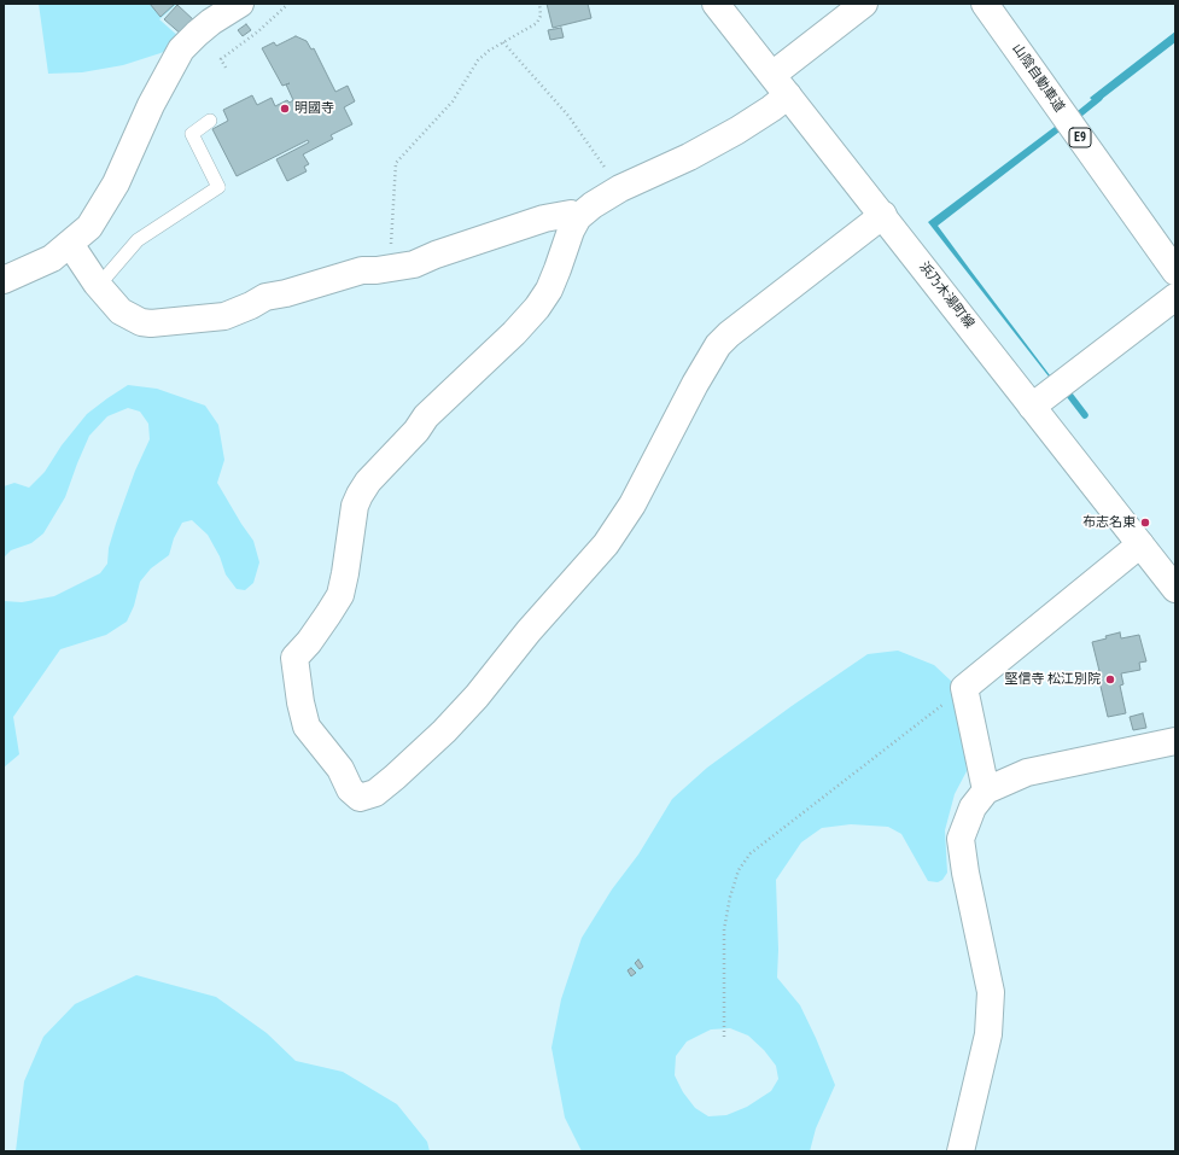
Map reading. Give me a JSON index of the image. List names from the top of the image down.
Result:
{
  "streets": {
    "main road": ["山陰自動車道", "E9", "浜乃木湯町線"]
  },
  "places": ["明國寺", "布志名東", "堅信寺 松江別院"]
}
